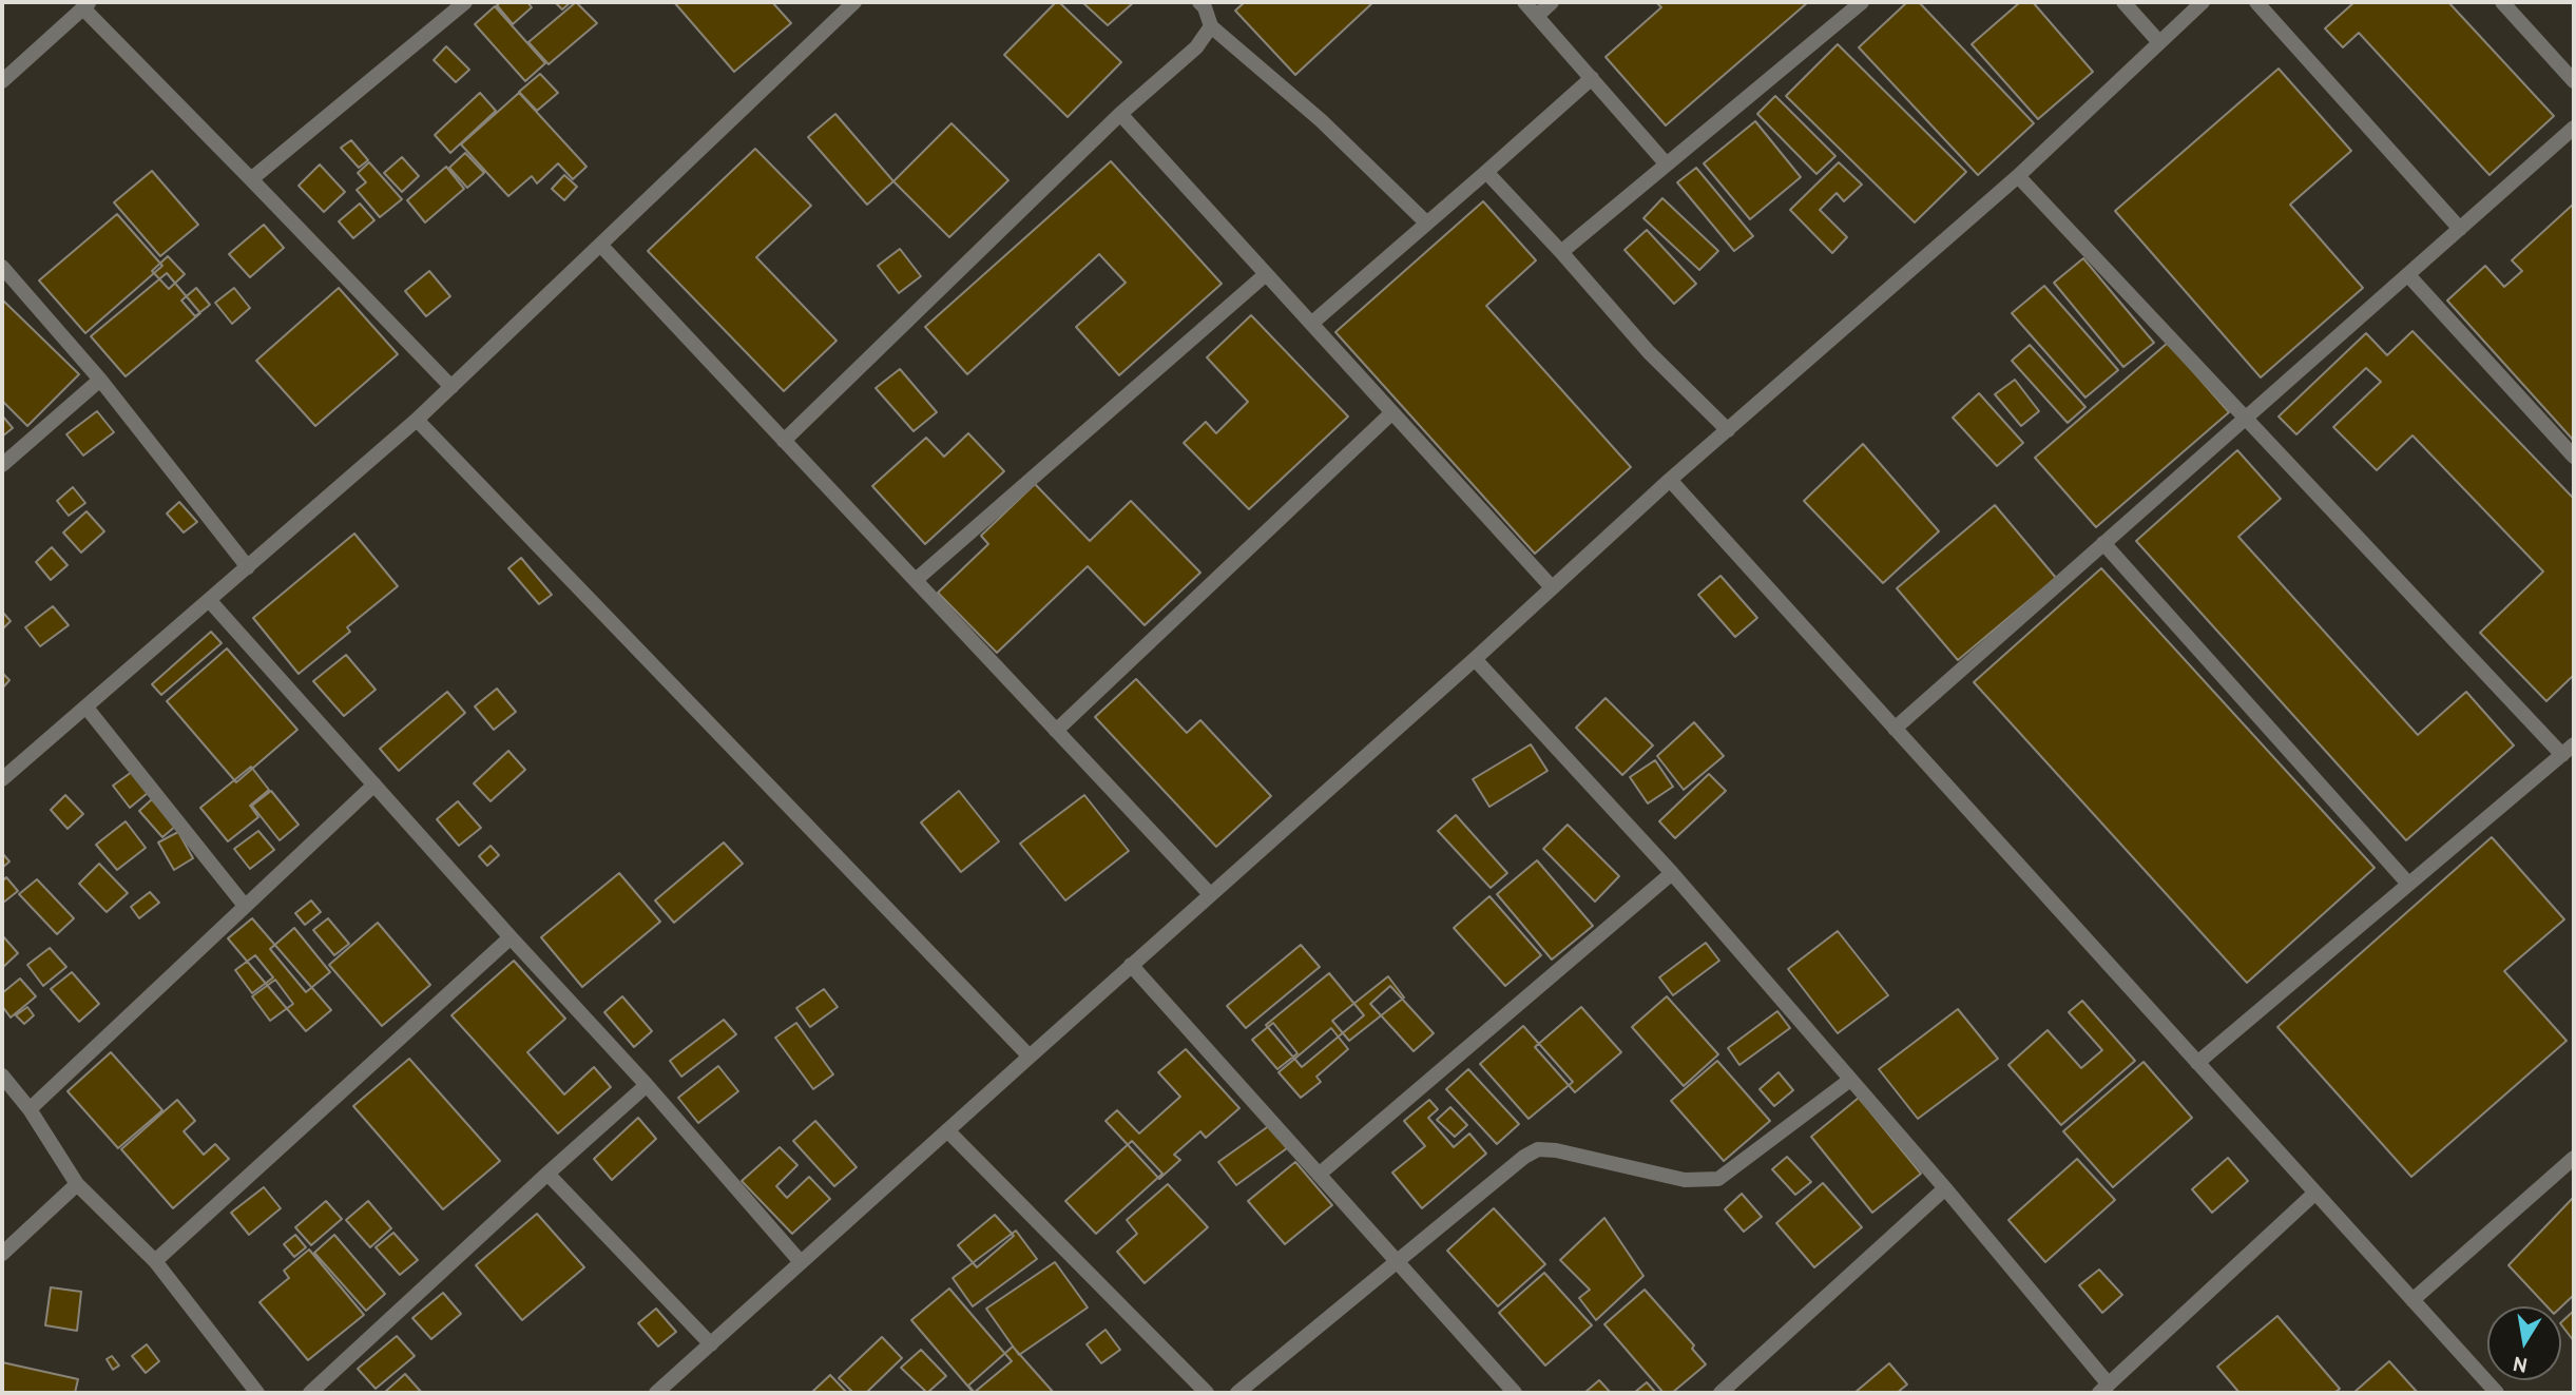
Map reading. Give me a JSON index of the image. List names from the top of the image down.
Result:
{
  "north": "bottom"
}
